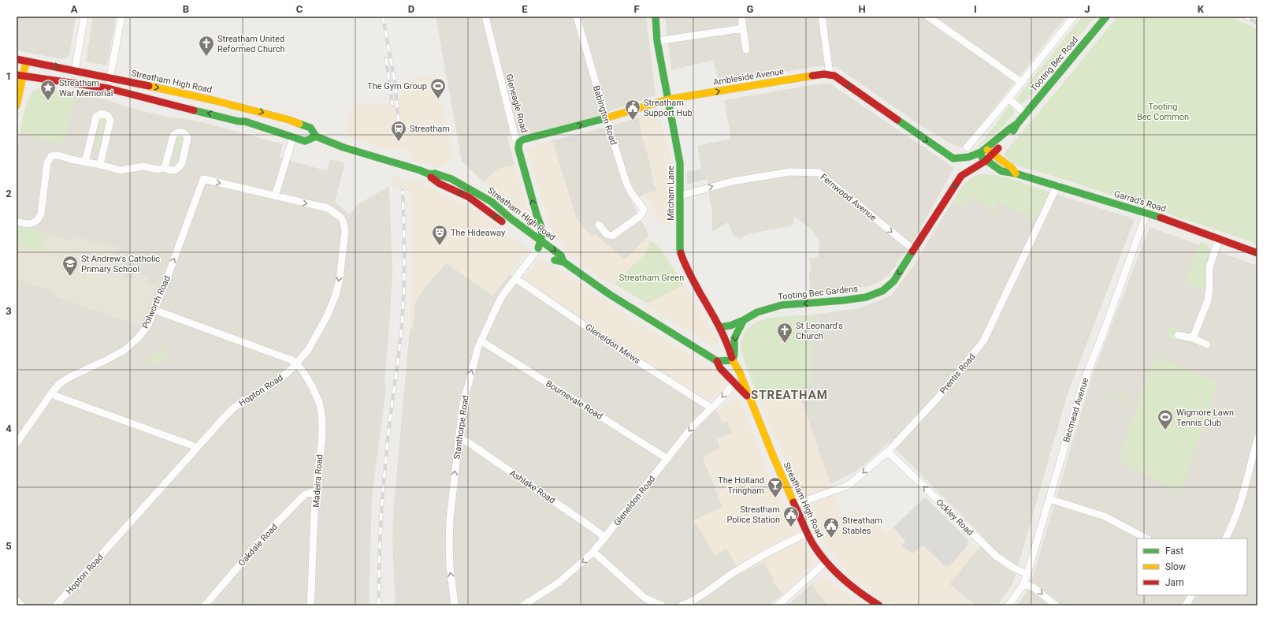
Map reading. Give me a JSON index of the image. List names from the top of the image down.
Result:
{
  "streets": {
    "main road": [
      "Tooting Bec Road",
      "Ambleside Avenue",
      "Streatham High Road",
      "Gleneagle Road",
      "Mitcham Lane",
      "Garrad's Road",
      "Tooting Bec Gardens"
    ],
    "street": [
      "Babington Road",
      "Fernwood Avenue",
      "Polworth Road",
      "Gleneldon Mews",
      "Prentis Road",
      "Hopton Road",
      "Bournevale Road",
      "Becmead Avenue",
      "Stanthorpe Road",
      "Madeira Road",
      "Ashlake Road",
      "Gleneldon Road",
      "Ockley Road",
      "Oakdale Road"
    ]
  },
  "crossings": [
    ["Tooting Bec Road", "Garrad's Road"],
    ["Tooting Bec Road", "Tooting Bec Gardens"],
    ["Ambleside Avenue", "Gleneagle Road"],
    ["Ambleside Avenue", "Babington Road"],
    ["Ambleside Avenue", "Mitcham Lane"],
    ["Streatham High Road", "Gleneagle Road"],
    ["Streatham High Road", "Mitcham Lane"],
    ["Streatham High Road", "Prentis Road"],
    ["Streatham High Road", "Stanthorpe Road"],
    ["Streatham High Road", "Gleneldon Road"],
    ["Gleneagle Road", "Stanthorpe Road"],
    ["Mitcham Lane", "Fernwood Avenue"],
    ["Mitcham Lane", "Tooting Bec Gardens"],
    ["Fernwood Avenue", "Tooting Bec Gardens"],
    ["Garrad's Road", "Tooting Bec Gardens"],
    ["Garrad's Road", "Prentis Road"],
    ["Garrad's Road", "Becmead Avenue"],
    ["Polworth Road", "Hopton Road"],
    ["Gleneldon Mews", "Stanthorpe Road"],
    ["Gleneldon Mews", "Gleneldon Road"],
    ["Prentis Road", "Ockley Road"],
    ["Hopton Road", "Madeira Road"],
    ["Bournevale Road", "Stanthorpe Road"],
    ["Bournevale Road", "Gleneldon Road"],
    ["Becmead Avenue", "Ockley Road"],
    ["Stanthorpe Road", "Ashlake Road"],
    ["Madeira Road", "Oakdale Road"],
    ["Ashlake Road", "Gleneldon Road"]
  ],
  "one_way": [
    "Ambleside Avenue",
    "Fernwood Avenue",
    "Tooting Bec Gardens",
    "Stanthorpe Road",
    "Gleneldon Road",
    "Ockley Road"
  ],
  "districts": ["STREATHAM"],
  "parks": ["Tooting Bec Common", "Streatham Green"],
  "places": {
    "church": ["Streatham United Reformed Church", "St Leonard's Church"],
    "sports": ["The Gym Group", "Wigmore Lawn Tennis Club"],
    "place": ["Streatham War Memorial"],
    "public building": ["Streatham Support Hub", "Streatham Police Station", "Streatham Stables"],
    "station": ["Streatham"],
    "theatre": ["The Hideaway"],
    "school or university": ["St Andrew's Catholic Primary School"],
    "bar": ["The Holland Tringham"]
  },
  "legend": ["Fast", "Slow", "Jam"],
  "grid": {
    "columns": [
      "A",
      "B",
      "C",
      "D",
      "E",
      "F",
      "G",
      "H",
      "I",
      "J",
      "K"
    ],
    "rows": [
      "1",
      "2",
      "3",
      "4",
      "5"
    ]
  }
}
